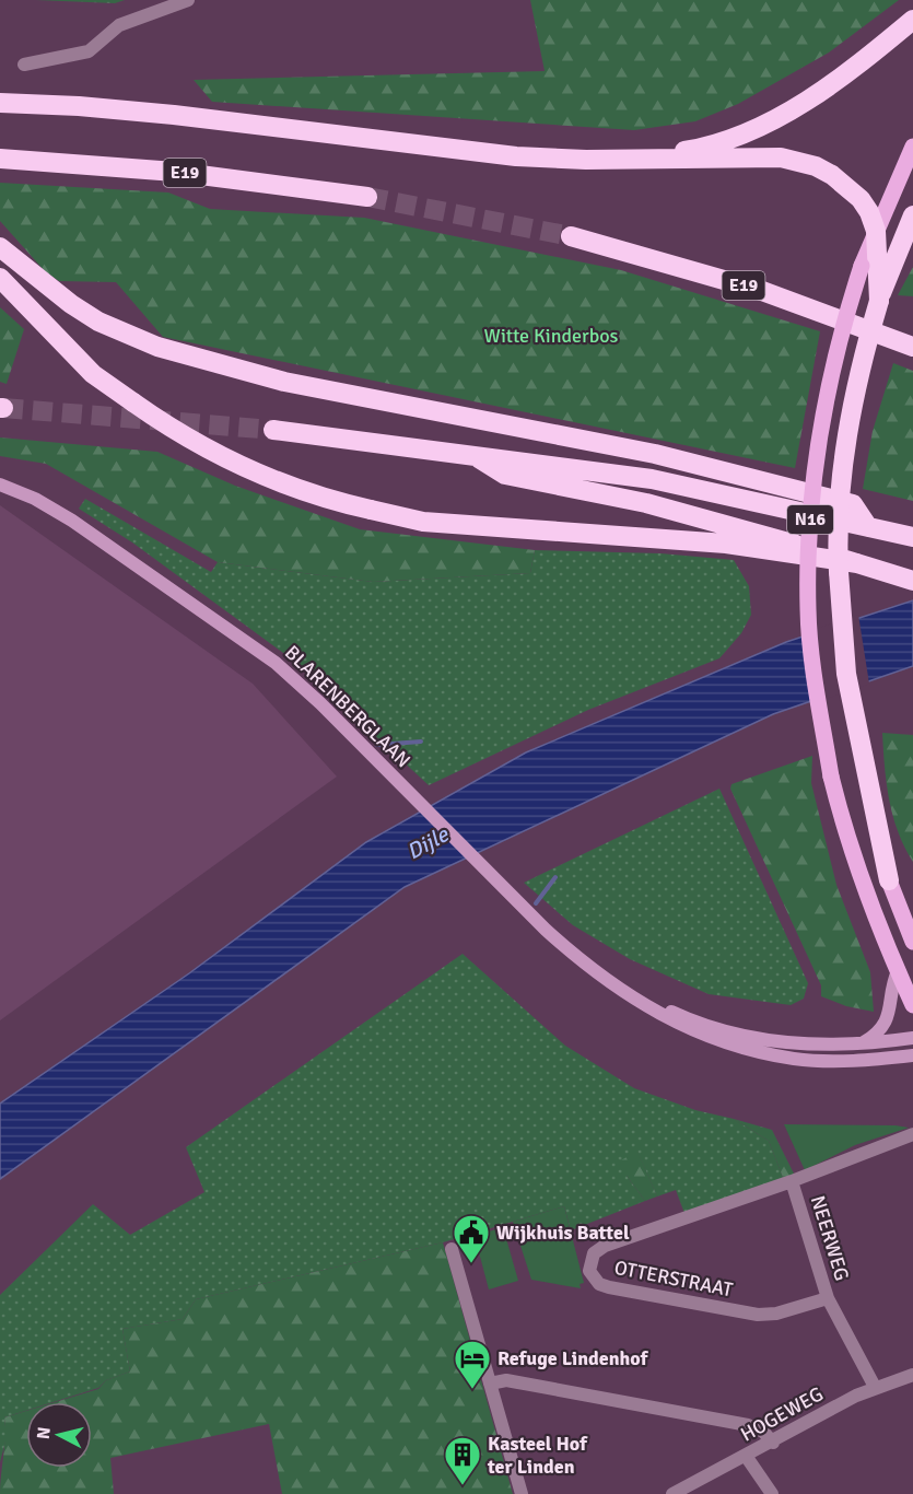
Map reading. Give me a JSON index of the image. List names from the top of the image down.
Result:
{
  "streets": {
    "highway": ["E19", "N16"],
    "street": [
      "BLARENBERGLAAN",
      "NEERWEG",
      "OTTERSTRAAT",
      "HOGEWEG"
    ]
  },
  "crossings": [
    ["NEERWEG", "OTTERSTRAAT"],
    ["NEERWEG", "HOGEWEG"]
  ],
  "water": ["Dijle"],
  "parks": ["Witte Kinderbos"],
  "places": {
    "public building": ["Wijkhuis Battel"],
    "hotel": ["Refuge Lindenhof"],
    "building": ["Kasteel Hof ter Linden"]
  },
  "north": "left"
}
